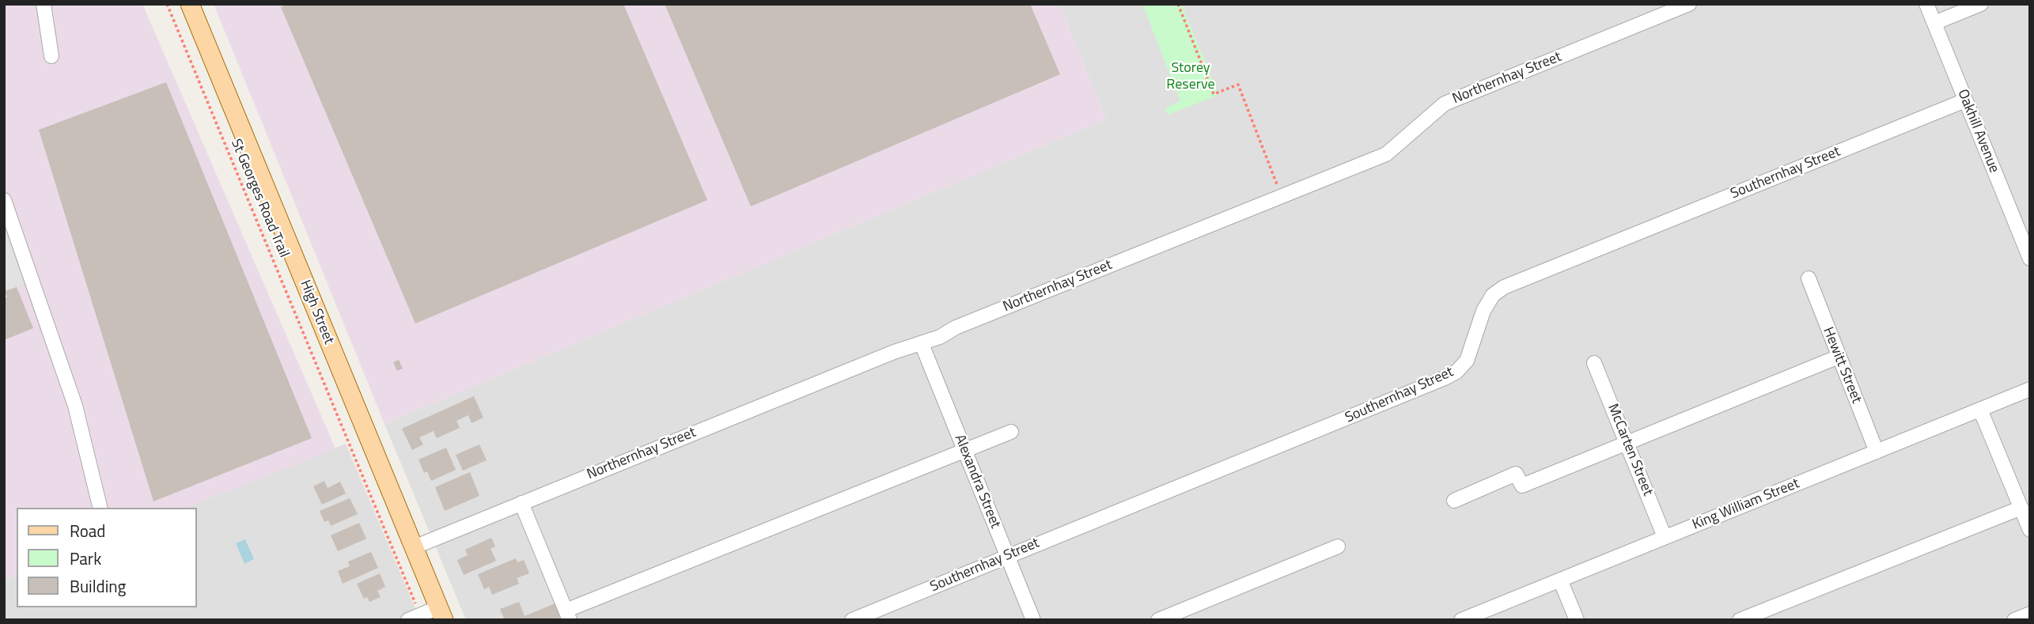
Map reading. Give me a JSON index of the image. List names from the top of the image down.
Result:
{
  "streets": {
    "main road": ["High Street"],
    "street": [
      "Northernhay Street",
      "Oakhill Avenue",
      "Southernhay Street",
      "Hewitt Street",
      "McCarten Street",
      "Alexandra Street",
      "King William Street"
    ],
    "path": ["St Georges Road Trail"]
  },
  "crossings": [
    ["Northernhay Street", "High Street"],
    ["Northernhay Street", "Alexandra Street"],
    ["Oakhill Avenue", "Southernhay Street"],
    ["Southernhay Street", "Alexandra Street"],
    ["Hewitt Street", "King William Street"],
    ["McCarten Street", "King William Street"]
  ],
  "parks": ["Storey Reserve"],
  "legend": ["Road", "Park", "Building"]
}
